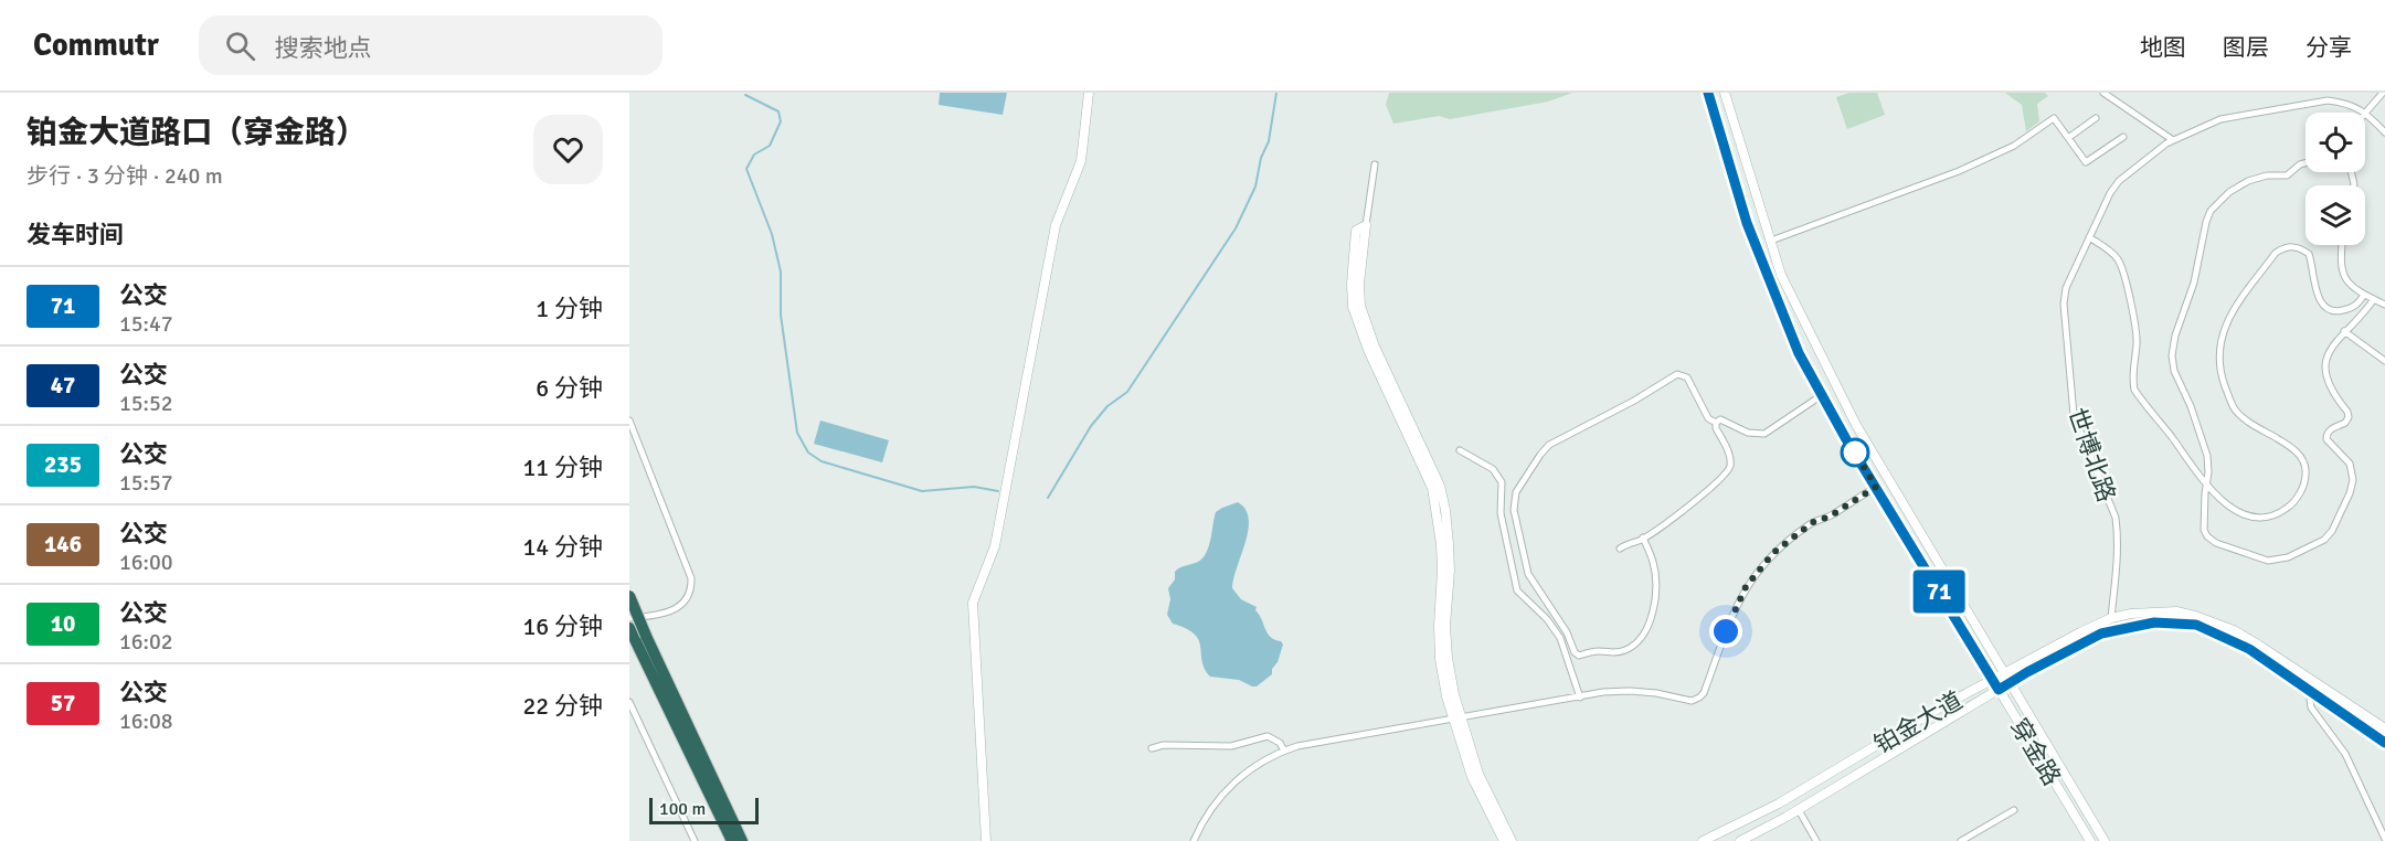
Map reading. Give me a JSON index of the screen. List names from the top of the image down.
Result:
{
  "streets": {
    "main road": ["铂金大道", "穿金路"],
    "street": ["世博北路"]
  },
  "crossings": [
    ["世博北路", "铂金大道"],
    ["铂金大道", "穿金路"]
  ],
  "lines": ["bus line 71"],
  "scale_bar": "100 m",
  "page": {
    "header": "Commutr",
    "search": "搜索地点",
    "nav": ["地图", "图层", "分享"],
    "heading": [
      ["铂金大道路口（穿金路）", "步行 · 3 分钟 · 240 m"],
      "发车时间"
    ],
    "on_map": "71",
    "list": [
      {
        "mark": "71",
        "name": "公交",
        "note": "15:47",
        "value": "1 分钟"
      },
      {
        "mark": "47",
        "name": "公交",
        "note": "15:52",
        "value": "6 分钟"
      },
      {
        "mark": "235",
        "name": "公交",
        "note": "15:57",
        "value": "11 分钟"
      },
      {
        "mark": "146",
        "name": "公交",
        "note": "16:00",
        "value": "14 分钟"
      },
      {
        "mark": "10",
        "name": "公交",
        "note": "16:02",
        "value": "16 分钟"
      },
      {
        "mark": "57",
        "name": "公交",
        "note": "16:08",
        "value": "22 分钟"
      }
    ],
    "scale": "100 m"
  }
}
